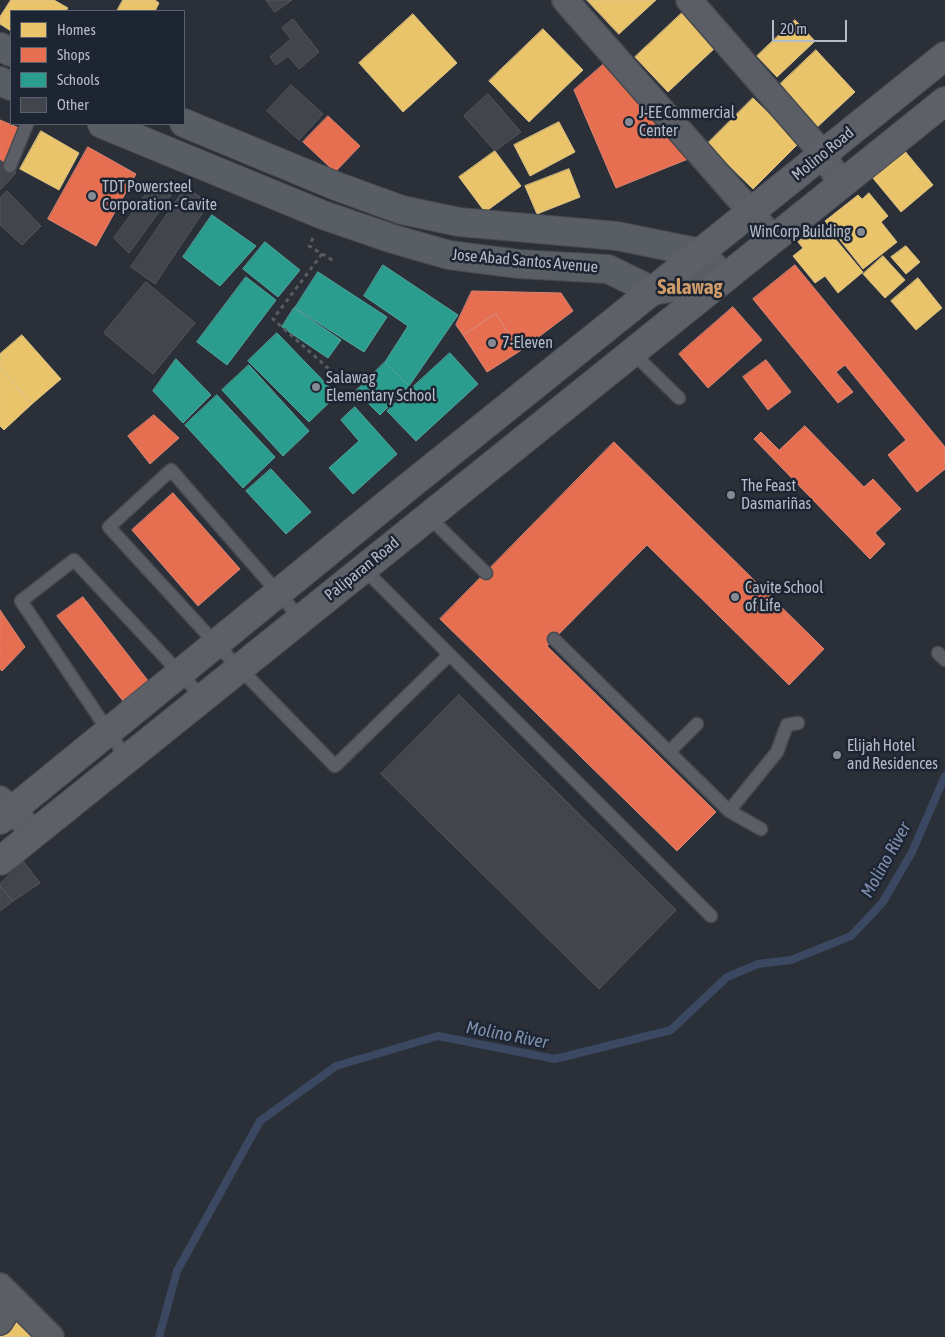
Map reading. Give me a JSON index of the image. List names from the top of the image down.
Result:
{
  "streets": {
    "main road": ["Molino Road", "Jose Abad Santos Avenue", "Paliparan Road"]
  },
  "crossings": [
    ["Molino Road", "Jose Abad Santos Avenue"]
  ],
  "districts": ["Salawag"],
  "water": ["Molino River"],
  "places": [
    "J-EE Commercial Center",
    "TDT Powersteel Corporation - Cavite",
    "WinCorp Building",
    "7-Eleven",
    "Salawag Elementary School",
    "The Feast Dasmariñas",
    "Cavite School of Life",
    "Elijah Hotel and Residences"
  ],
  "legend": [
    "Homes",
    "Shops",
    "Schools",
    "Other"
  ],
  "scale_bar": "20 m"
}
